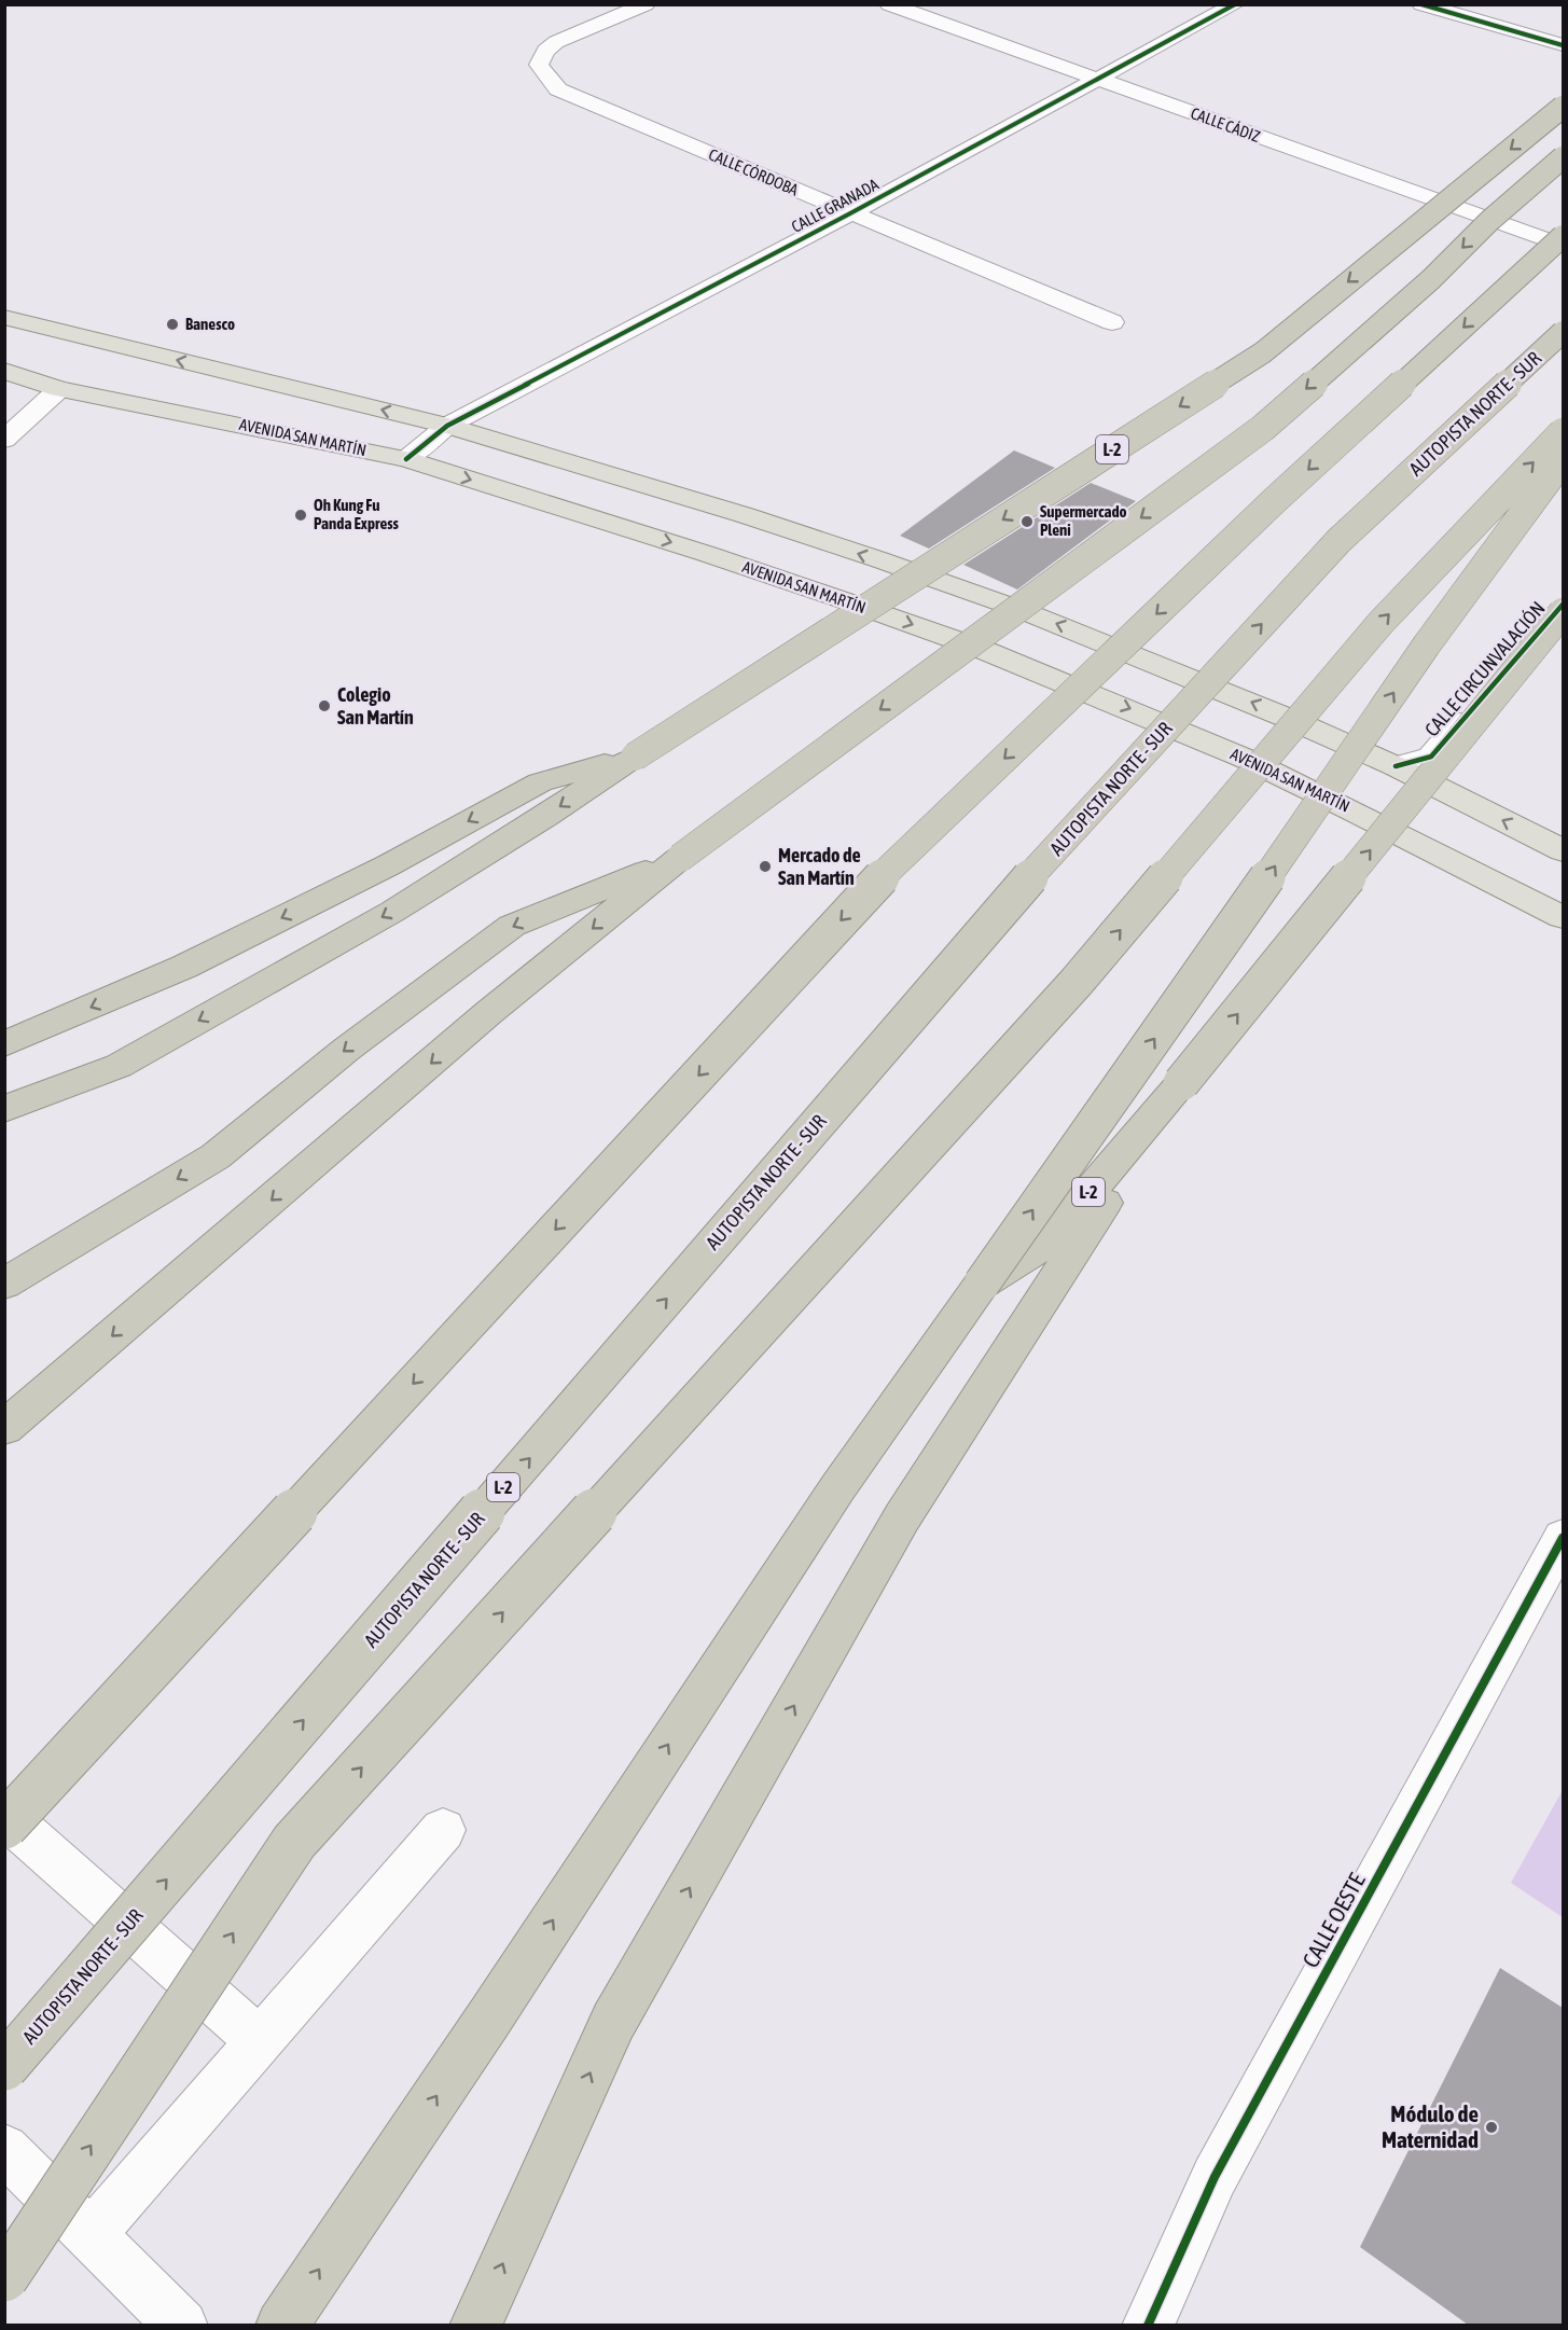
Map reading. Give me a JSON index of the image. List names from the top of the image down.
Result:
{
  "streets": {
    "highway": ["AUTOPISTA NORTE - SUR", "L-2"],
    "main road": ["AVENIDA SAN MARTÍN"],
    "street": [
      "CALLE CÁDIZ",
      "CALLE CÓRDOBA",
      "CALLE GRANADA",
      "CALLE CIRCUNVALACIÓN",
      "CALLE OESTE"
    ]
  },
  "crossings": [
    ["CALLE CÁDIZ", "CALLE GRANADA"],
    ["CALLE CÓRDOBA", "CALLE GRANADA"],
    ["CALLE GRANADA", "AVENIDA SAN MARTÍN"]
  ],
  "places": [
    "Banesco",
    "Oh Kung Fu Panda Express",
    "Supermercado Pleni",
    "Colegio San Martín",
    "Mercado de San Martín",
    "Módulo de Maternidad"
  ]
}
